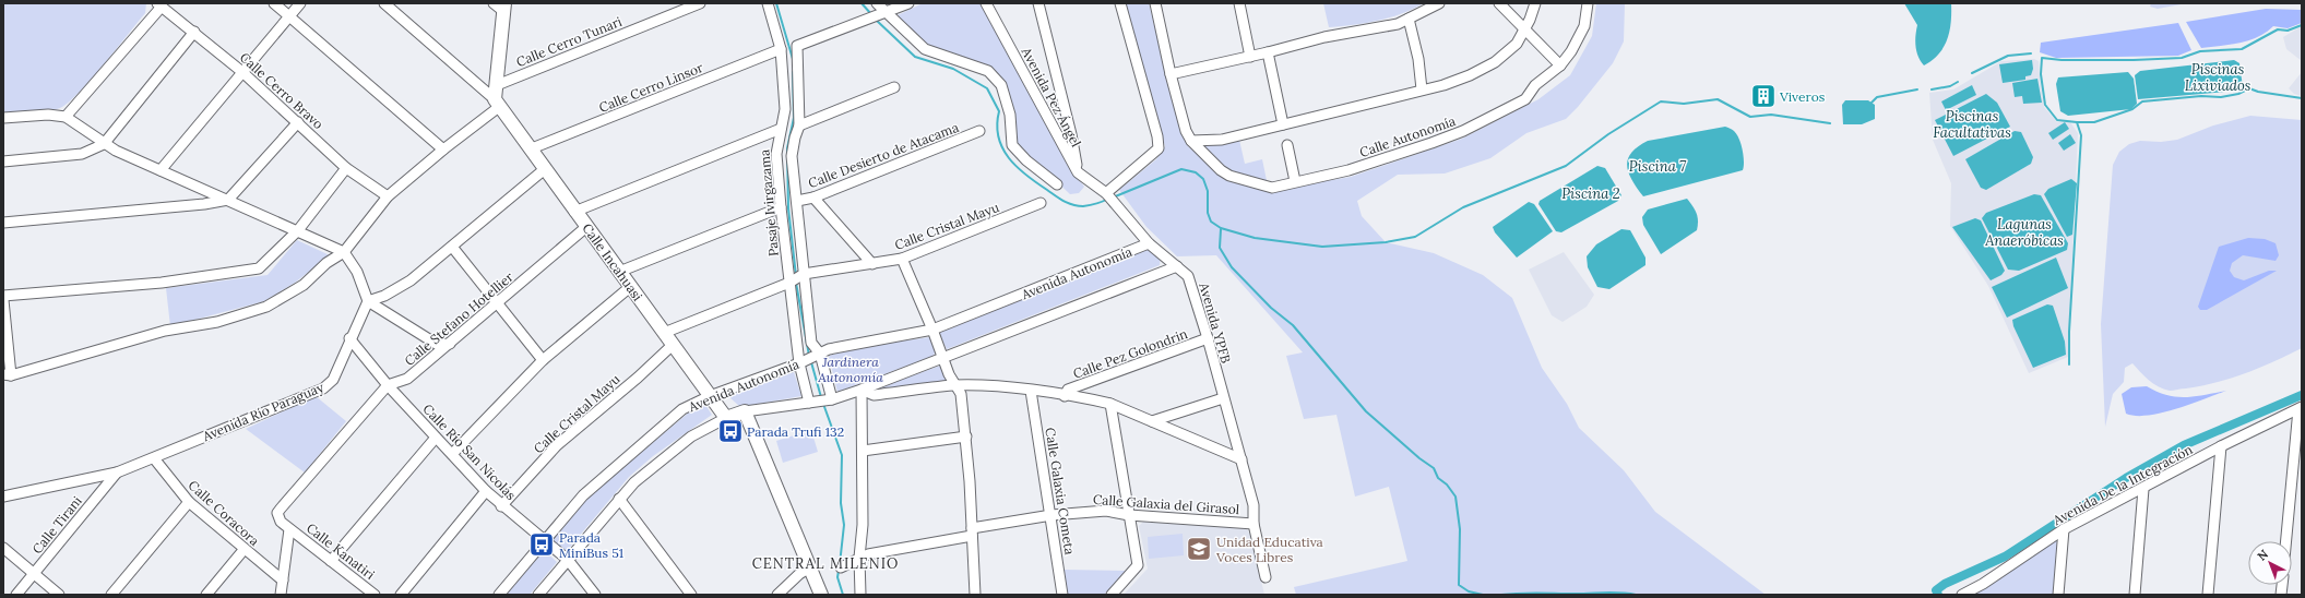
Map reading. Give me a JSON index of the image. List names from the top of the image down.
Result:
{
  "streets": {
    "main road": ["Calle Incahuasi", "Avenida Autonomía"],
    "street": [
      "Calle Cerro Tunari",
      "Calle Cerro Linsor",
      "Calle Cerro Bravo",
      "Avenida Pez Ángel",
      "Calle Autonomía",
      "Calle Desierto de Atacama",
      "Pasaje Ivirgazama",
      "Calle Cristal Mayu",
      "Calle Stefano Hotellier",
      "Avenida YPFB",
      "Calle Pez Golondrin",
      "Avenida Río Paraguay",
      "Calle Río San Nicolás",
      "Avenida De la Integración",
      "Calle Galaxia Cometa",
      "Calle Galaxia del Girasol",
      "Calle Coracora",
      "Calle Tirani",
      "Calle Kanatiri"
    ]
  },
  "crossings": [
    ["Calle Cerro Linsor", "Pasaje Ivirgazama"],
    ["Calle Cerro Linsor", "Calle Incahuasi"],
    ["Avenida Pez Ángel", "Avenida YPFB"],
    ["Calle Desierto de Atacama", "Pasaje Ivirgazama"],
    ["Pasaje Ivirgazama", "Calle Cristal Mayu"],
    ["Pasaje Ivirgazama", "Avenida Autonomía"],
    ["Calle Cristal Mayu", "Calle Incahuasi"],
    ["Calle Cristal Mayu", "Calle Río San Nicolás"],
    ["Calle Incahuasi", "Avenida Autonomía"],
    ["Calle Incahuasi", "Calle Stefano Hotellier"],
    ["Avenida Autonomía", "Avenida YPFB"],
    ["Avenida Autonomía", "Calle Río San Nicolás"],
    ["Calle Stefano Hotellier", "Calle Río San Nicolás"],
    ["Avenida YPFB", "Calle Pez Golondrin"],
    ["Avenida YPFB", "Calle Galaxia del Girasol"],
    ["Avenida Río Paraguay", "Calle Río San Nicolás"],
    ["Avenida Río Paraguay", "Calle Coracora"],
    ["Avenida Río Paraguay", "Calle Tirani"],
    ["Calle Galaxia Cometa", "Calle Galaxia del Girasol"]
  ],
  "districts": ["CENTRAL MILENIO"],
  "water": [
    "Piscinas Lixiviados",
    "Piscinas Facultativas",
    "Piscina 7",
    "Piscina 2",
    "Lagunas Anaeróbicas"
  ],
  "parks": ["Jardinera Autonomía"],
  "places": {
    "building": ["Viveros"],
    "bus stop": ["Parada Trufi 132", "Parada MiniBus 51"],
    "school or university": ["Unidad Educativa Voces Libres"]
  },
  "north": "top left"
}
